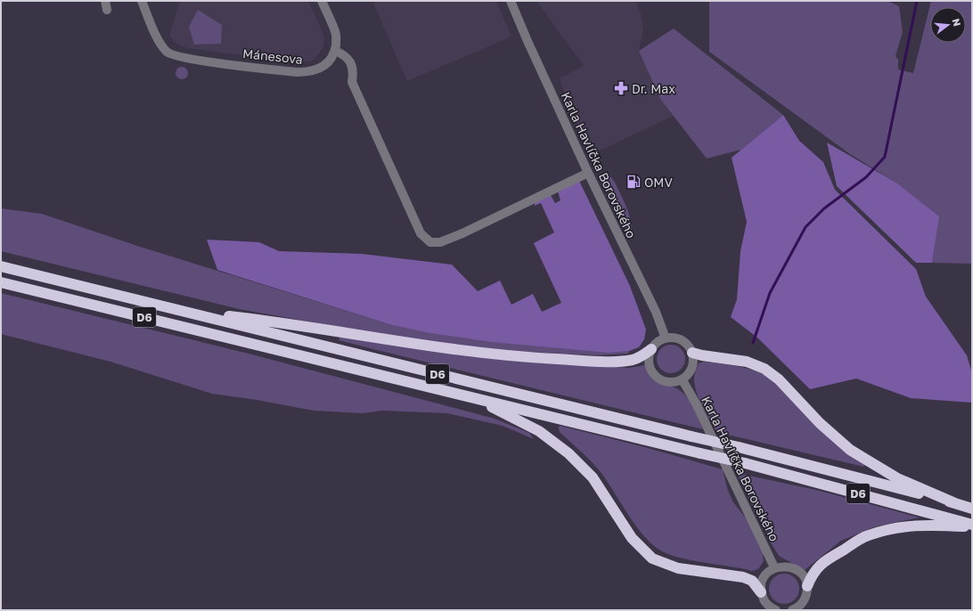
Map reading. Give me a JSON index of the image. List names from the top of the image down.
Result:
{
  "streets": {
    "highway": ["D6"],
    "street": ["Mánesova", "Karla Havlíčka Borovského"]
  },
  "places": {
    "pharmacy": ["Dr. Max"],
    "fuel station": ["OMV"]
  },
  "north": "right"
}
